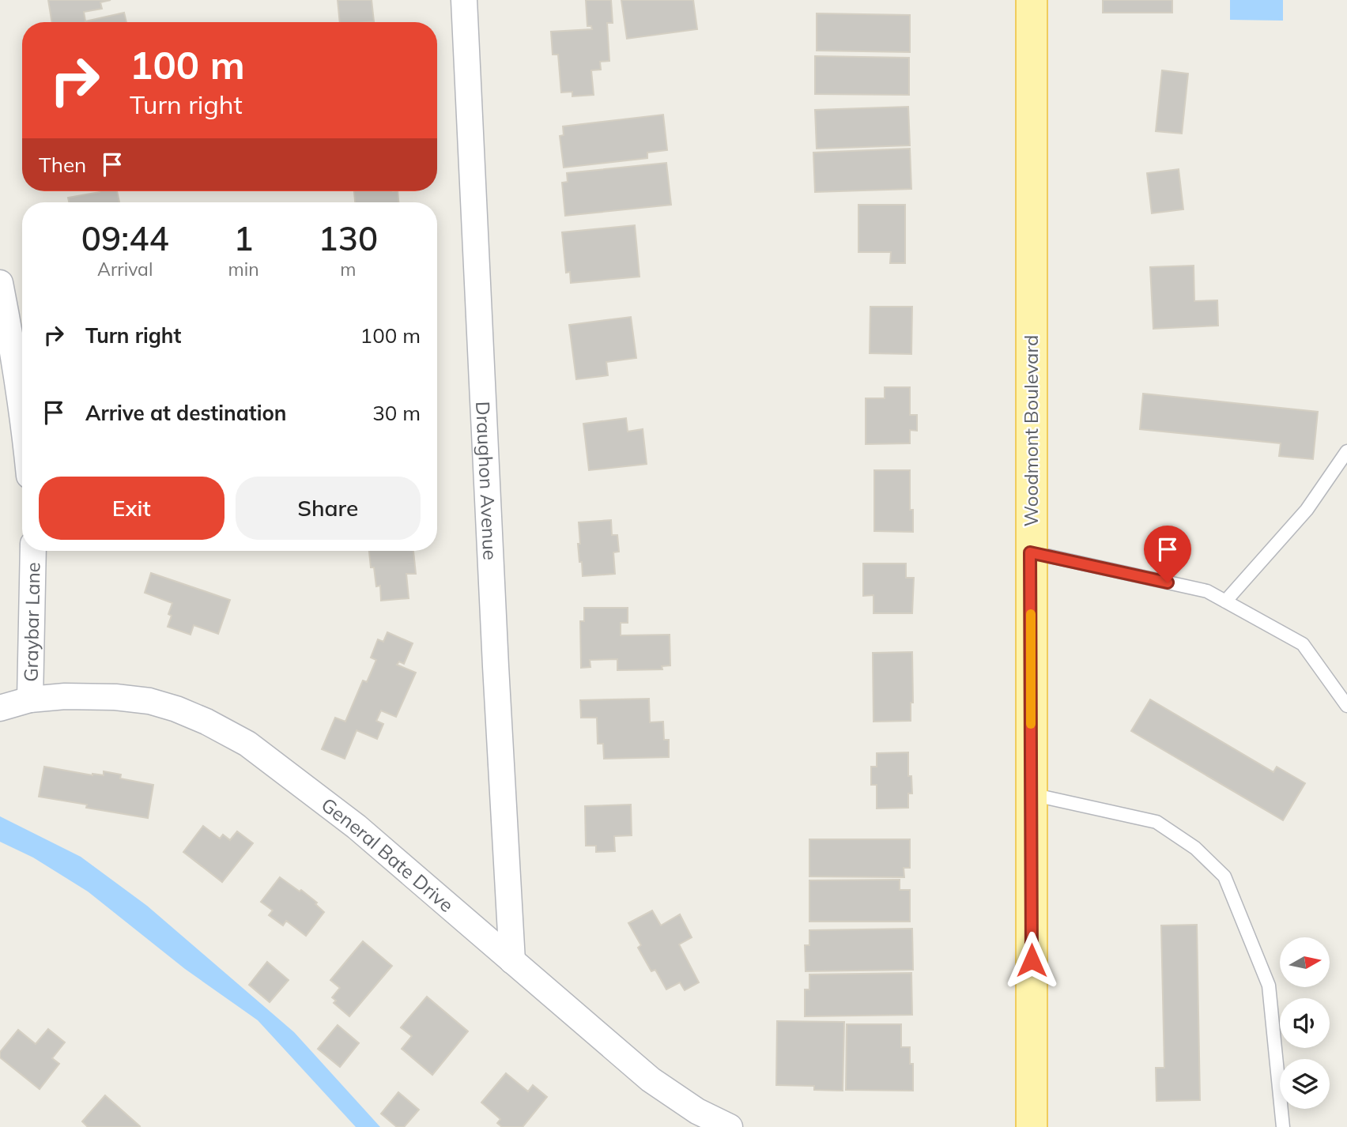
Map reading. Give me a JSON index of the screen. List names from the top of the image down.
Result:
{
  "streets": {
    "main road": ["Woodmont Boulevard"],
    "street": ["Draughon Avenue", "Graybar Lane", "General Bate Drive"]
  },
  "crossings": [
    ["Draughon Avenue", "General Bate Drive"],
    ["Graybar Lane", "General Bate Drive"]
  ],
  "north": "right",
  "page": {
    "turn": ["100 m", "Turn right"],
    "then": "Then",
    "eta": [
      "09:44",
      "Arrival",
      "1",
      "min",
      "130",
      "m"
    ],
    "list": [
      {
        "name": "Turn right",
        "value": "100 m"
      },
      {
        "name": "Arrive at destination",
        "value": "30 m"
      }
    ],
    "buttons": ["Exit", "Share"]
  }
}
